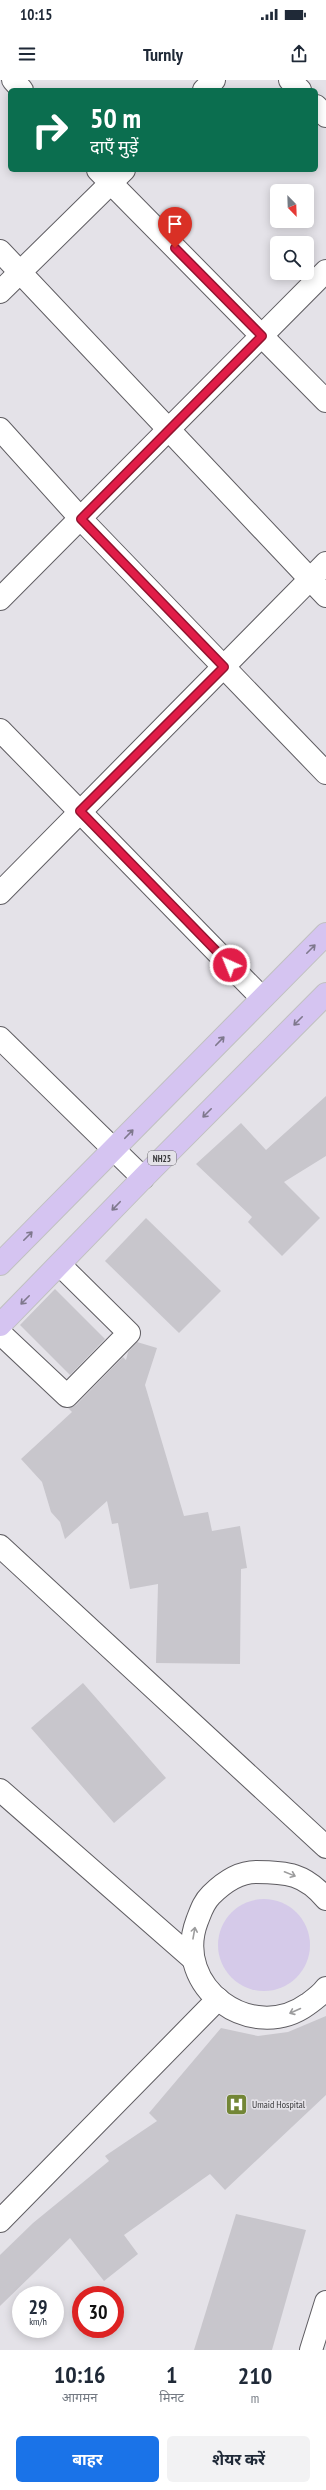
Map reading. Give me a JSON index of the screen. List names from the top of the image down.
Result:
{
  "streets": {
    "main road": ["NH25"]
  },
  "places": {
    "hospital": ["Umaid Hospital"]
  },
  "north": "bottom right",
  "page": {
    "status": "10:15",
    "header": "Turnly",
    "turn": ["50 m", "दाएँ मुड़ें"],
    "speed": "29 km/h",
    "limit": "30",
    "eta": [
      "10:16",
      "आगमन",
      "1",
      "मिनट",
      "210",
      "m"
    ],
    "buttons": ["बाहर", "शेयर करें"]
  }
}
